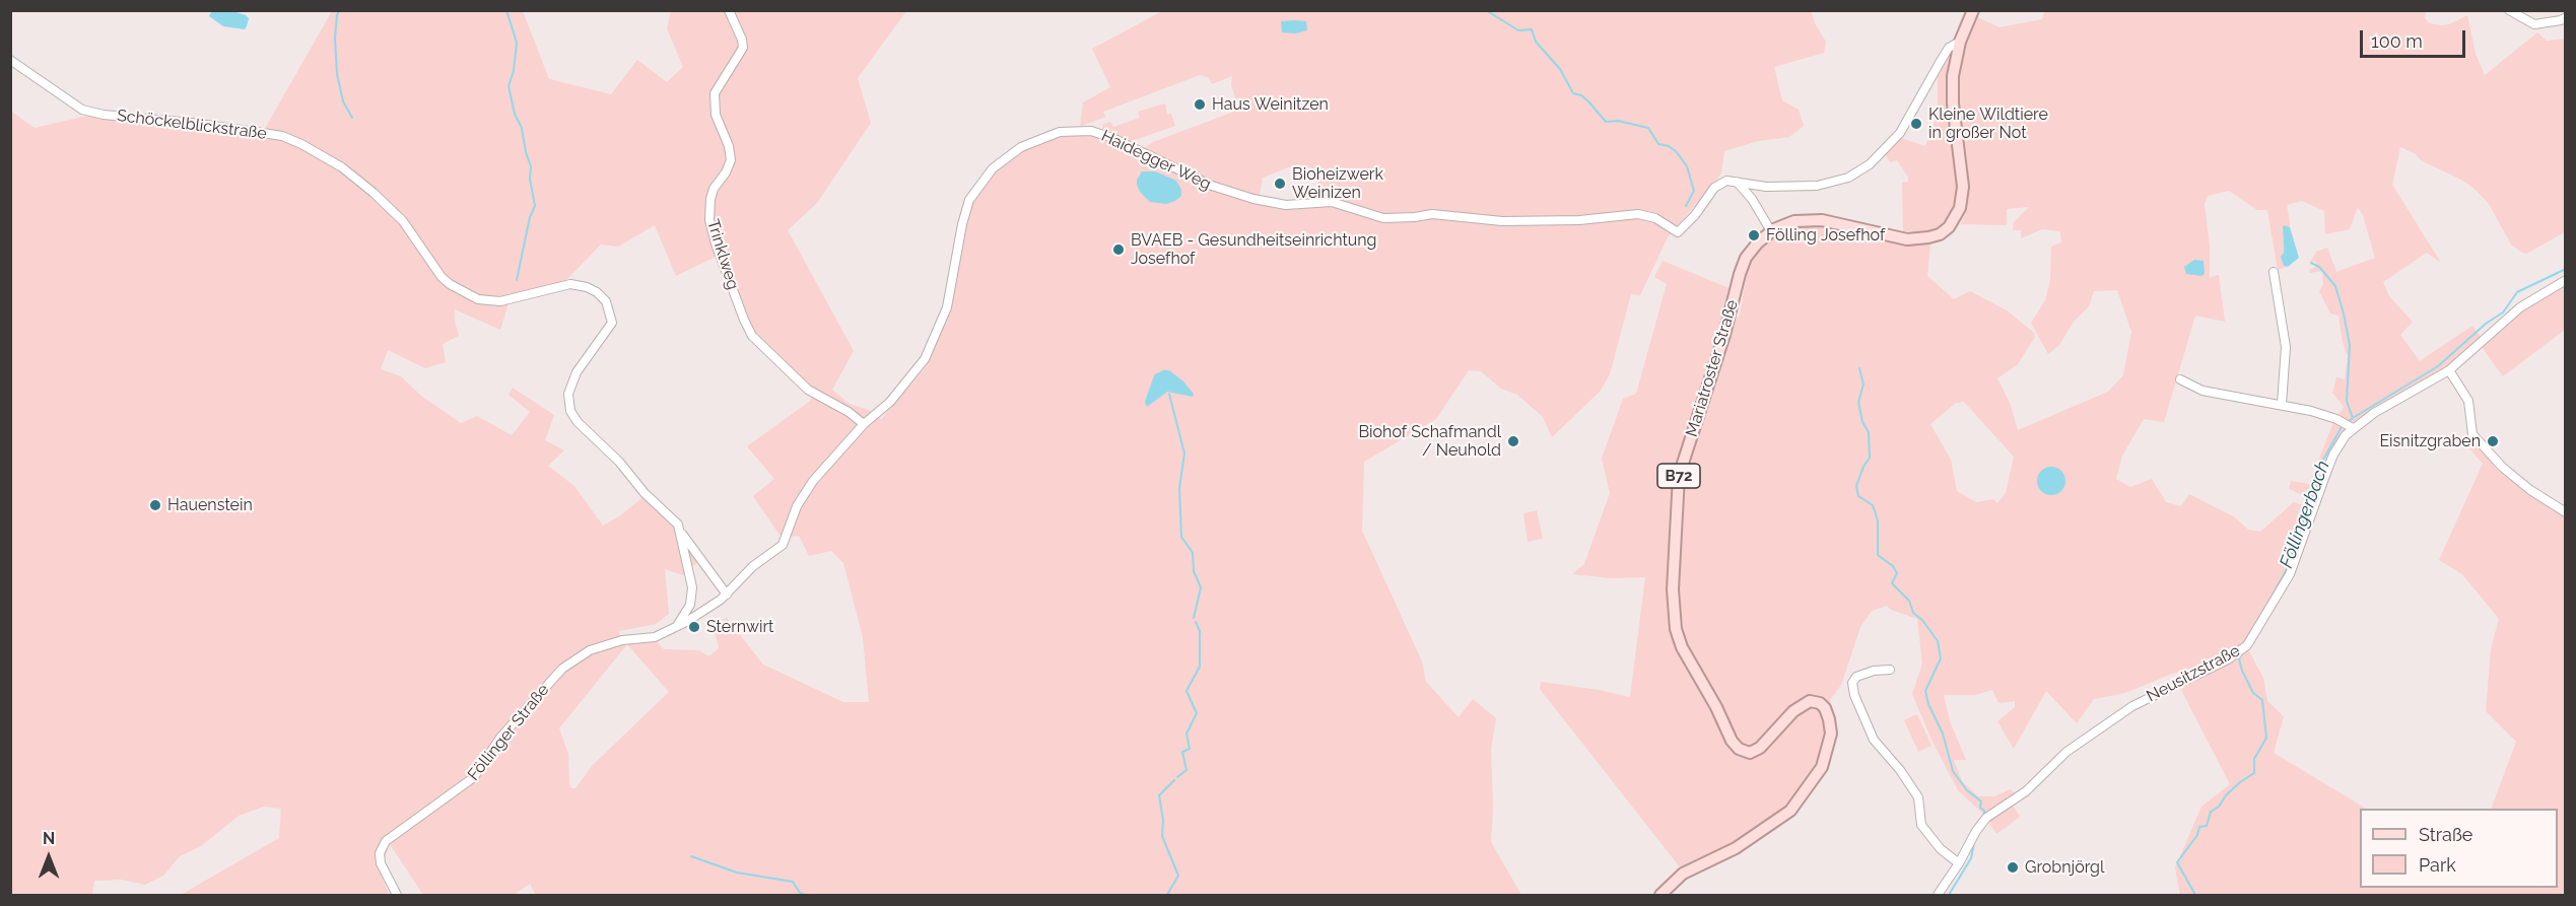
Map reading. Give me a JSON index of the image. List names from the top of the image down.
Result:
{
  "streets": {
    "main road": ["Mariatroster Straße", "B72"],
    "street": [
      "Schöckelblickstraße",
      "Haidegger Weg",
      "Trinklweg",
      "Neusitzstraße",
      "Föllinger Straße"
    ]
  },
  "crossings": [
    ["Haidegger Weg", "Trinklweg"],
    ["Haidegger Weg", "Föllinger Straße"],
    ["Mariatroster Straße", "B72"]
  ],
  "water": ["Föllingerbach"],
  "places": [
    "Haus Weinitzen",
    "Kleine Wildtiere in großer Not",
    "Bioheizwerk Weinizen",
    "Fölling Josefhof",
    "BVAEB - Gesundheitseinrichtung Josefhof",
    "Biohof Schafmandl / Neuhold",
    "Eisnitzgraben",
    "Hauenstein",
    "Sternwirt",
    "Grobnjörgl"
  ],
  "legend": ["Straße", "Park"],
  "scale_bar": "100 m",
  "north": "top"
}
